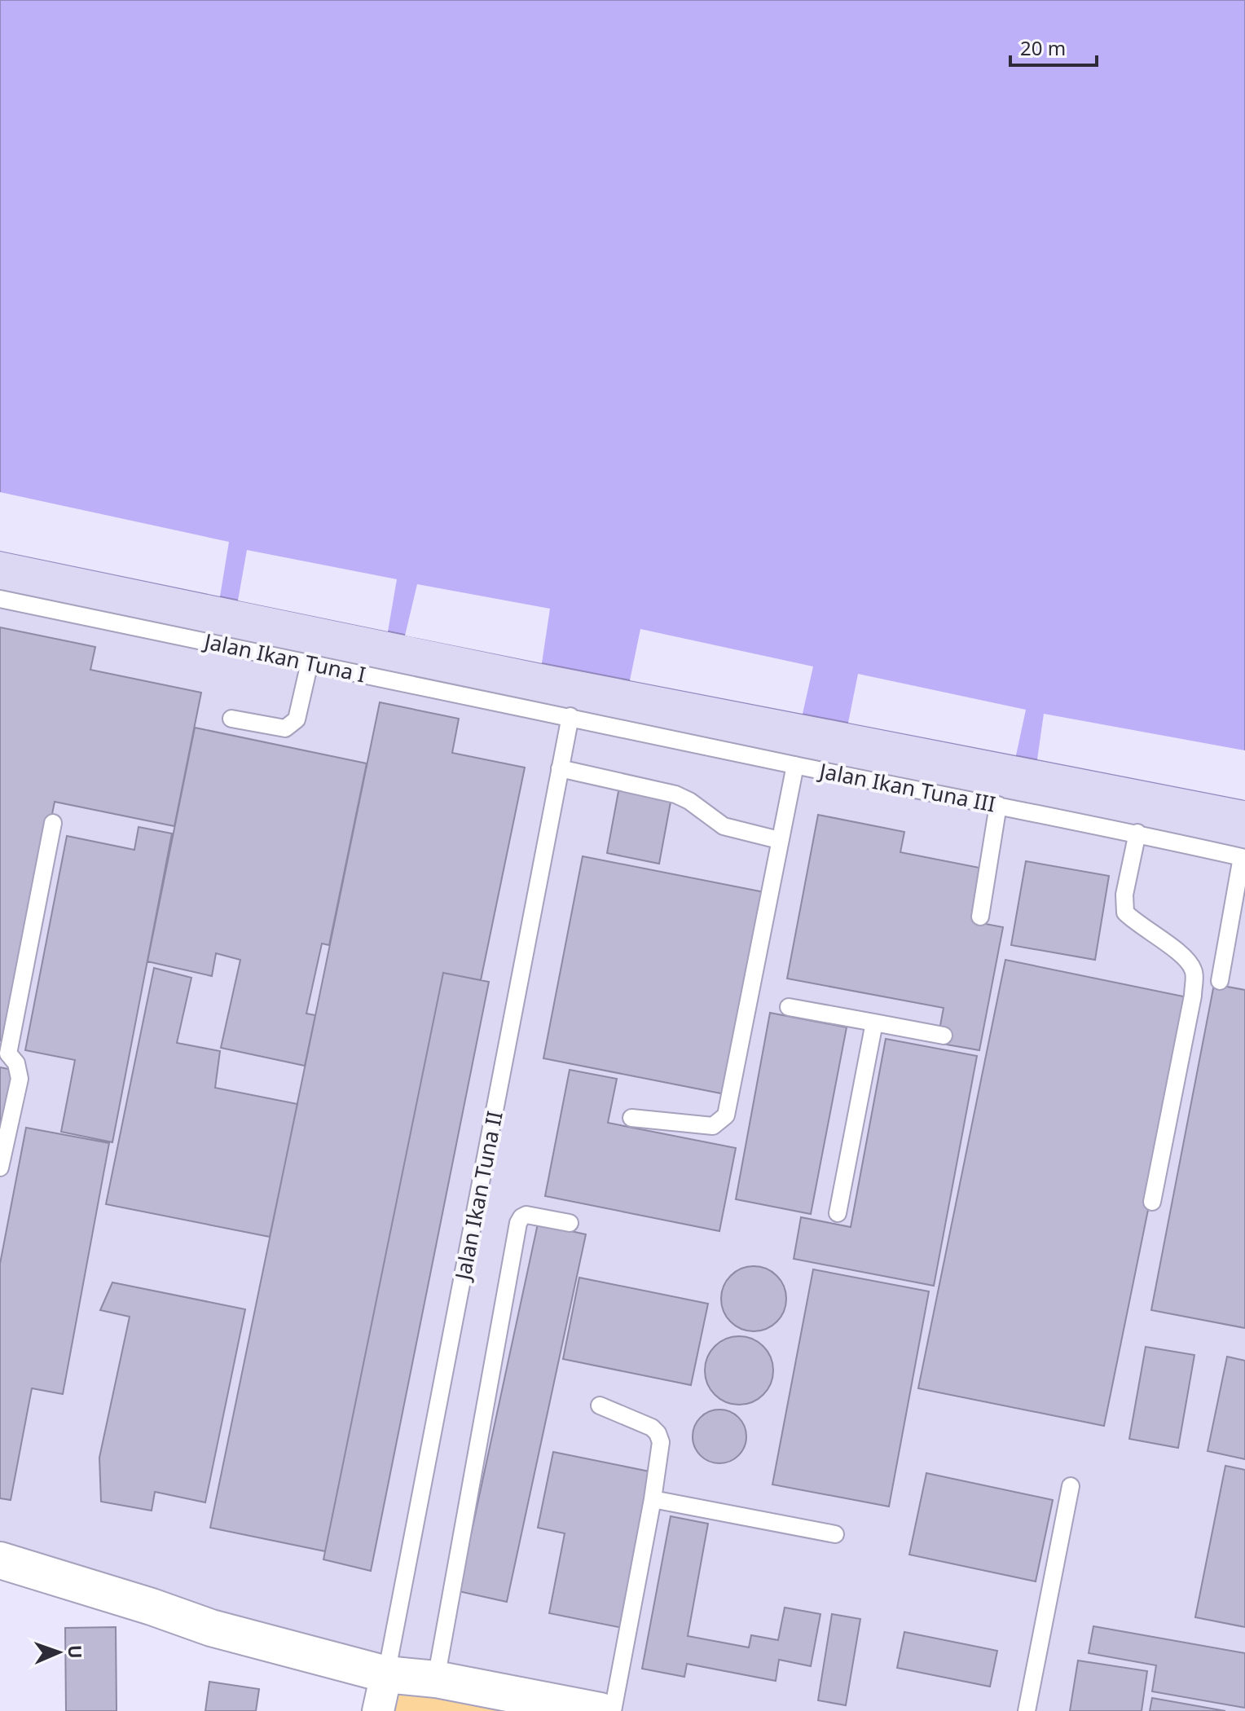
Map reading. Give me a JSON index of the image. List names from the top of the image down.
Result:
{
  "streets": {
    "lane": ["Jalan Ikan Tuna I", "Jalan Ikan Tuna III", "Jalan Ikan Tuna II"]
  },
  "crossings": [
    ["Jalan Ikan Tuna I", "Jalan Ikan Tuna III"],
    ["Jalan Ikan Tuna I", "Jalan Ikan Tuna II"],
    ["Jalan Ikan Tuna III", "Jalan Ikan Tuna II"]
  ],
  "scale_bar": "20 m",
  "north": "right"
}
